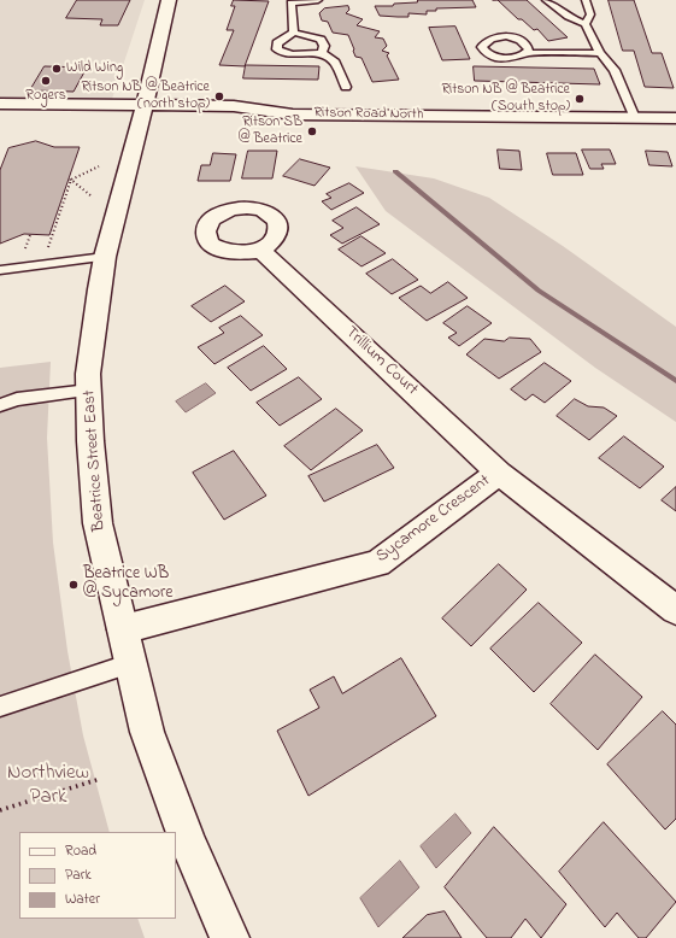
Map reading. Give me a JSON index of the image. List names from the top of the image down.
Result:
{
  "streets": {
    "street": [
      "Ritson Road North",
      "Trillium Court",
      "Beatrice Street East",
      "Sycamore Crescent"
    ]
  },
  "crossings": [
    ["Ritson Road North", "Beatrice Street East"],
    ["Trillium Court", "Sycamore Crescent"],
    ["Beatrice Street East", "Sycamore Crescent"]
  ],
  "parks": ["Northview Park"],
  "places": [
    "Wild Wing",
    "Rogers",
    "Ritson NB @ Beatrice (north stop)",
    "Ritson NB @ Beatrice (South stop)",
    "Ritson SB @ Beatrice",
    "Beatrice WB @ Sycamore"
  ],
  "legend": ["Road", "Park", "Water"]
}
